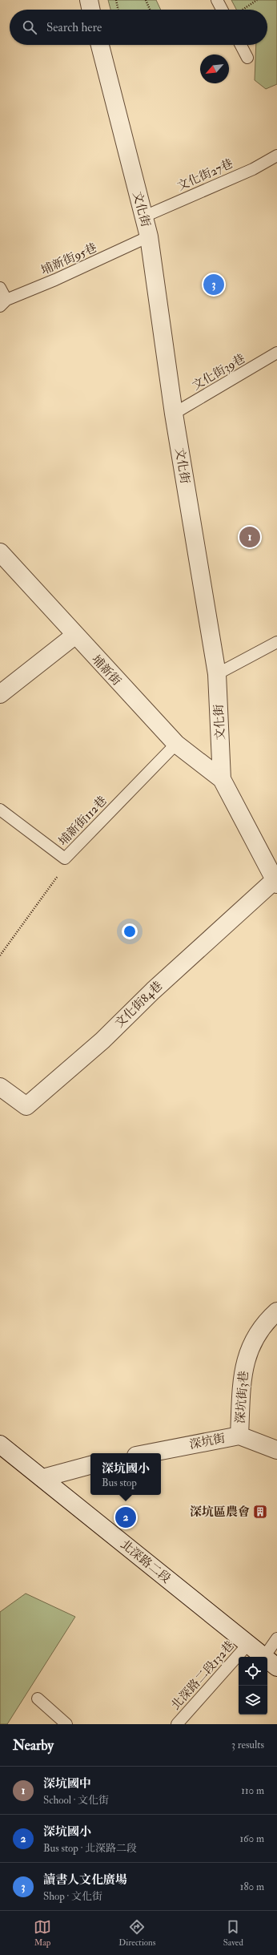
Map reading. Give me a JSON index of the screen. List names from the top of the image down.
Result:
{
  "streets": {
    "street": [
      "文化街",
      "埔新街",
      "文化街84巷",
      "深坑街3巷",
      "深坑街",
      "北深路二段"
    ],
    "lane": [
      "文化街27巷",
      "埔新街95巷",
      "文化街39巷",
      "埔新街112巷",
      "北深路二段132巷"
    ]
  },
  "crossings": [
    ["文化街27巷", "文化街"],
    ["文化街", "埔新街95巷"],
    ["文化街", "文化街39巷"],
    ["文化街", "埔新街"],
    ["文化街", "文化街84巷"],
    ["埔新街", "埔新街112巷"],
    ["深坑街3巷", "深坑街"],
    ["北深路二段", "北深路二段132巷"]
  ],
  "places": {
    "building": ["深坑區農會"]
  },
  "north": "bottom left",
  "page": {
    "search": "Search here",
    "pins": ["3", "1", "2"],
    "popup": ["深坑國小", "Bus stop"],
    "heading": ["Nearby", "3 results"],
    "list": [
      {
        "mark": "1",
        "name": "深坑國中",
        "note": "School · 文化街",
        "value": "110 m"
      },
      {
        "mark": "2",
        "name": "深坑國小",
        "note": "Bus stop · 北深路二段",
        "value": "160 m"
      },
      {
        "mark": "3",
        "name": "讀書人文化廣場",
        "note": "Shop · 文化街",
        "value": "180 m"
      }
    ],
    "nav": ["Map", "Directions", "Saved"]
  }
}
